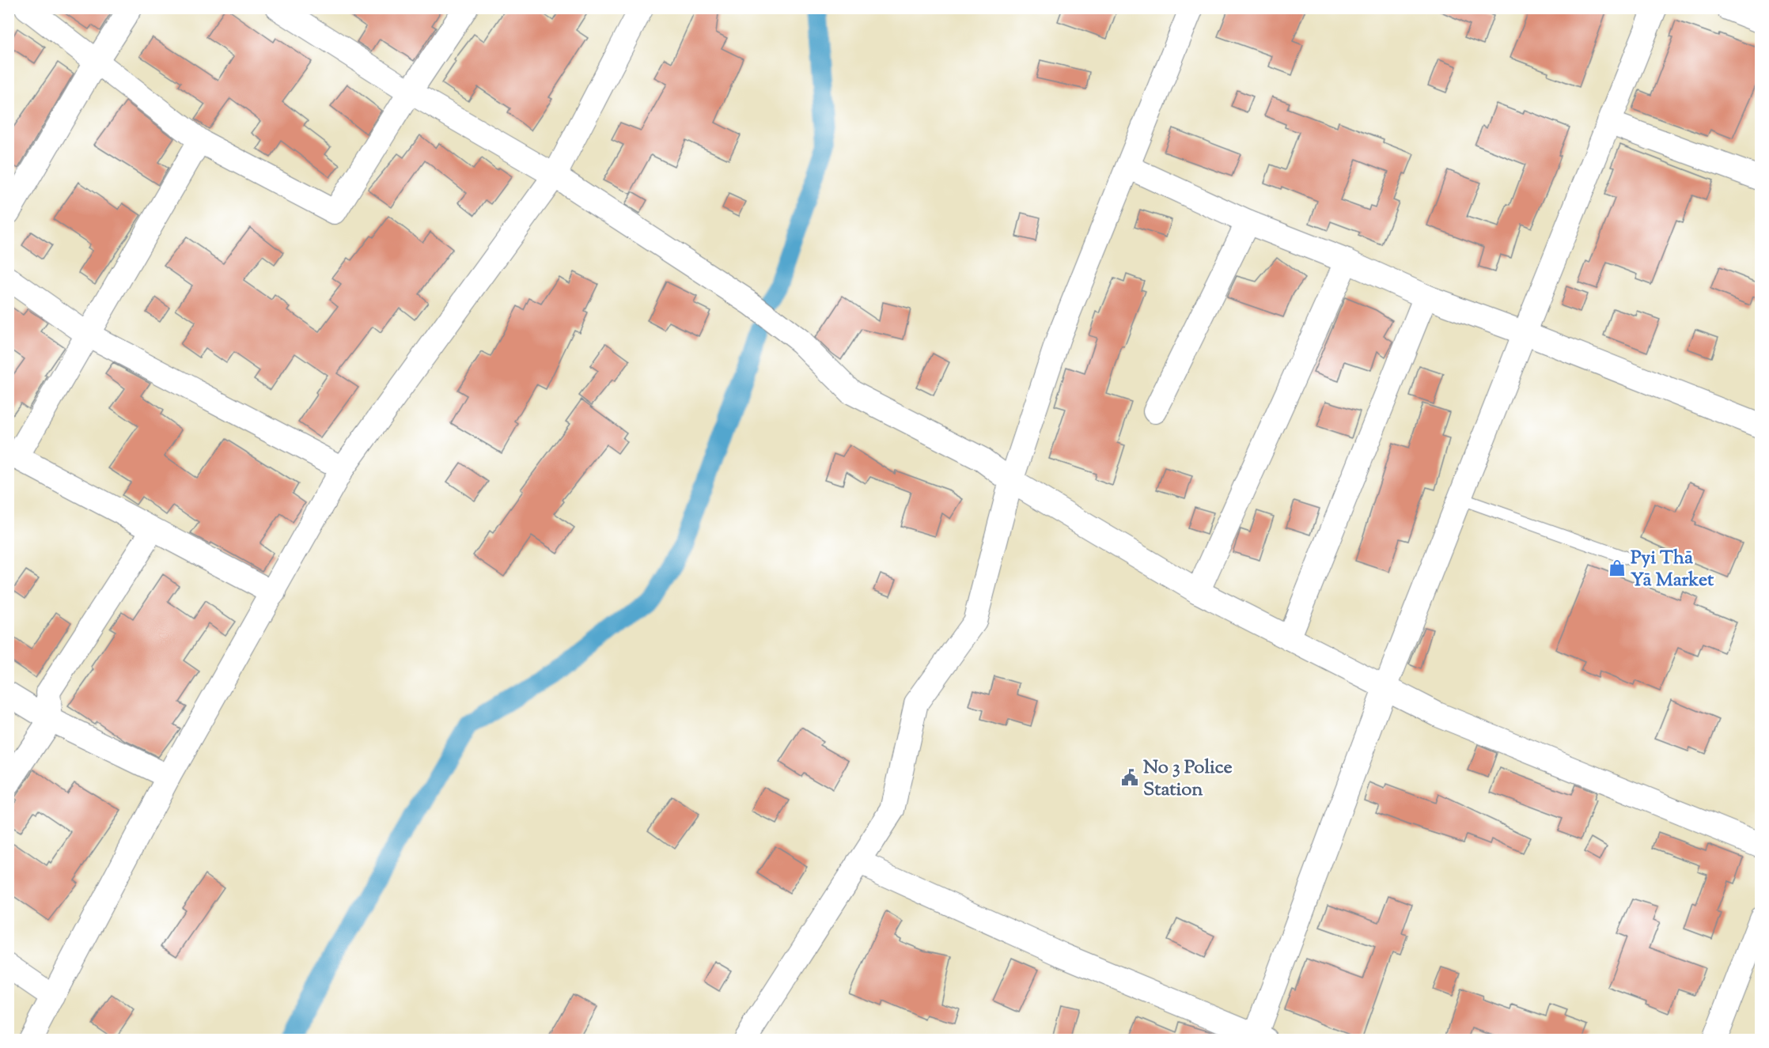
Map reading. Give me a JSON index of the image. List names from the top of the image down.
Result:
{
  "places": {
    "shop": ["Pyi Thā Yā Market"],
    "public building": ["No 3 Police Station"]
  }
}
